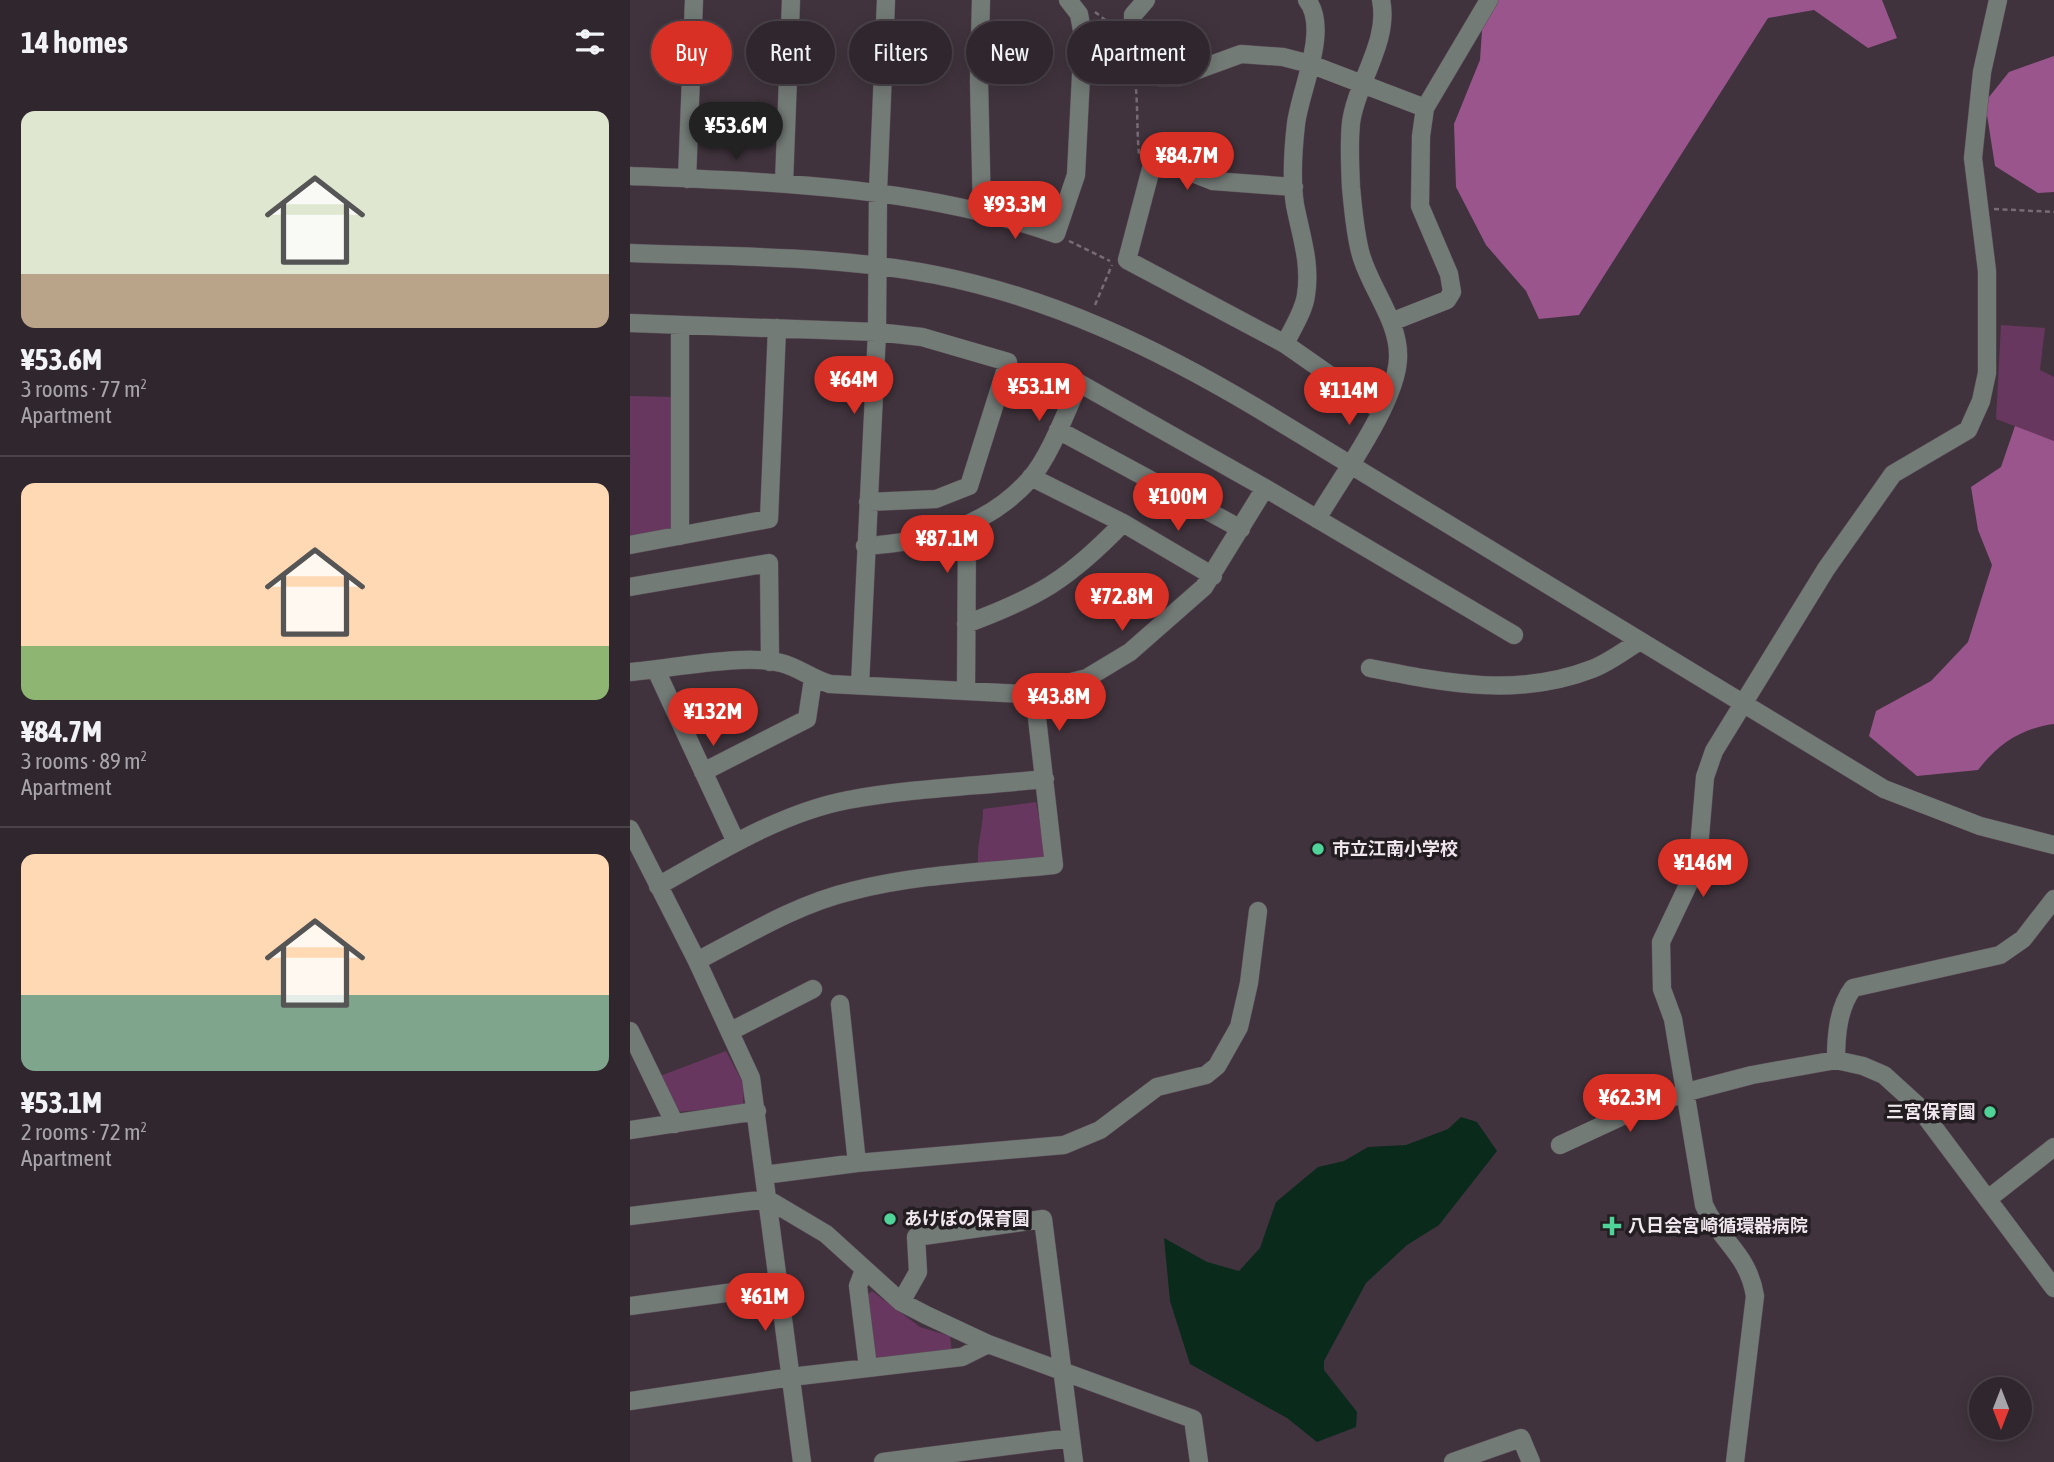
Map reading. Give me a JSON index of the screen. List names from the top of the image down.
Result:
{
  "places": {
    "other": ["市立江南小学校", "三宮保育園", "あけぼの保育園"],
    "health": ["八日会宮崎循環器病院"]
  },
  "north": "bottom",
  "page": {
    "heading": "14 homes",
    "chip": [
      "Buy",
      "Rent",
      "Filters",
      "New",
      "Apartment"
    ],
    "list": [
      {
        "name": "¥53.6M",
        "note": "3 rooms · 77 m² · Apartment"
      },
      {
        "name": "¥84.7M",
        "note": "3 rooms · 89 m² · Apartment"
      },
      {
        "name": "¥53.1M",
        "note": "2 rooms · 72 m² · Apartment"
      }
    ],
    "price": [
      "¥53.6M",
      "¥84.7M",
      "¥93.3M",
      "¥64M",
      "¥53.1M",
      "¥114M",
      "¥100M",
      "¥87.1M",
      "¥72.8M",
      "¥43.8M",
      "¥132M",
      "¥146M",
      "¥62.3M",
      "¥61M"
    ]
  }
}
